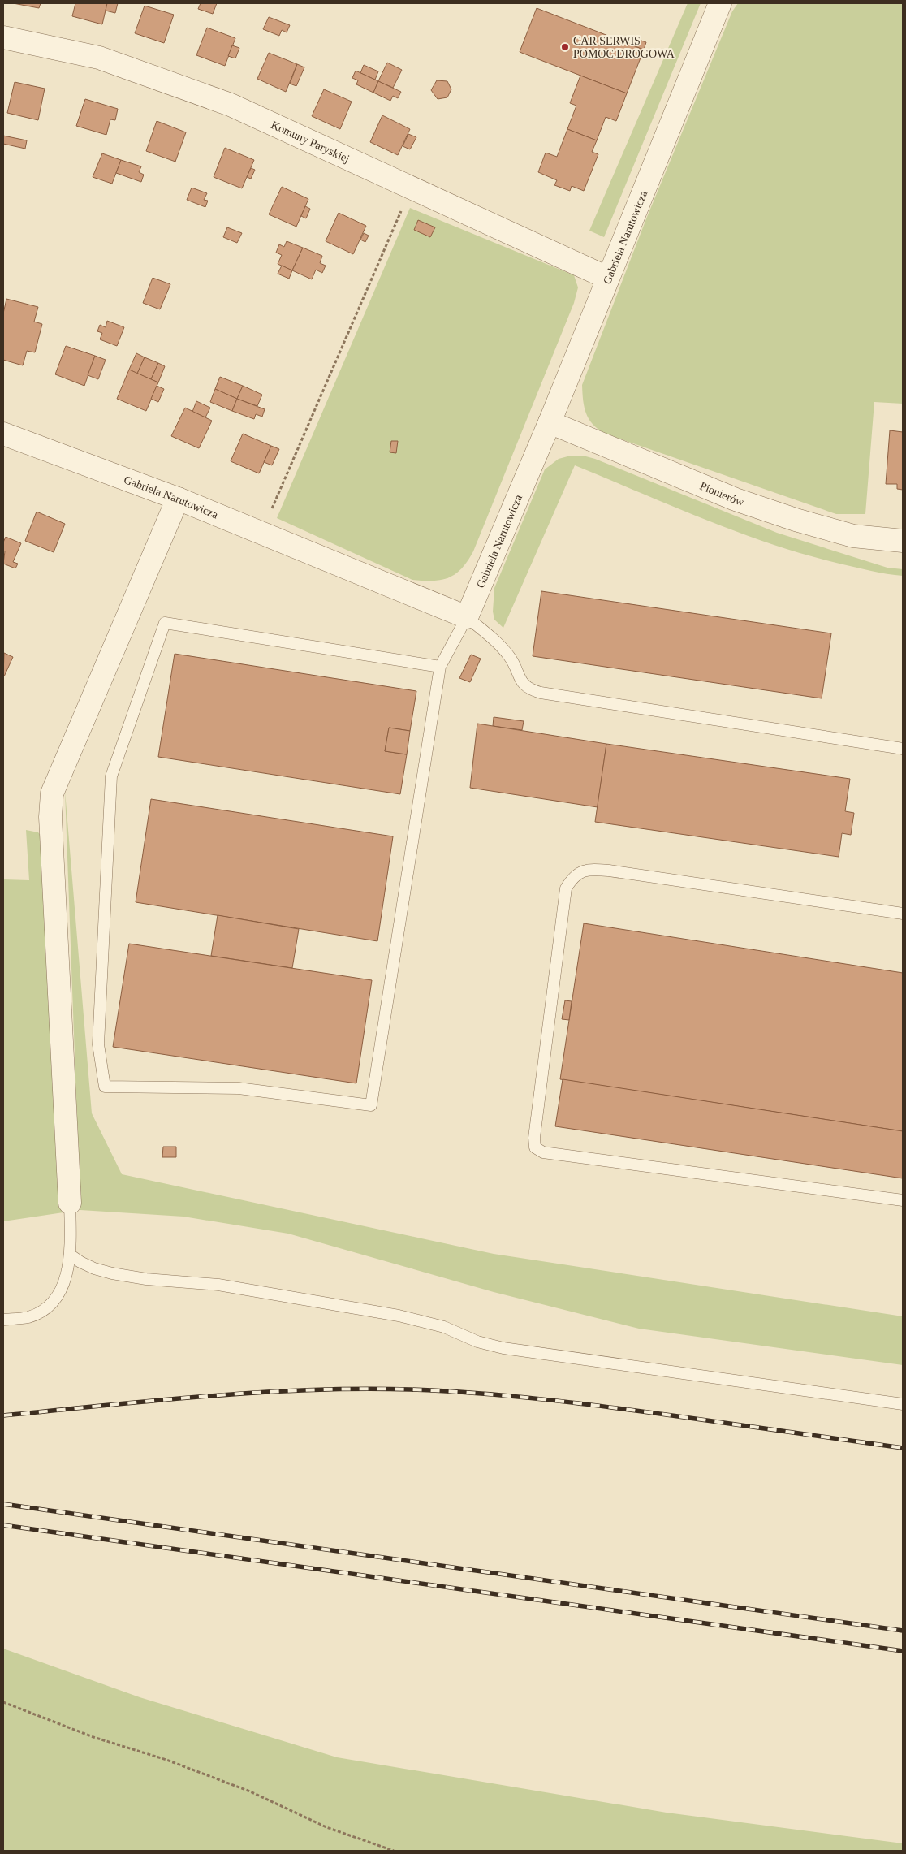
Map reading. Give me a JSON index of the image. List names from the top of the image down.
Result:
{
  "streets": {
    "street": ["Komuny Paryskiej", "Gabriela Narutowicza", "Pionierów"]
  },
  "crossings": [
    ["Komuny Paryskiej", "Gabriela Narutowicza"],
    ["Gabriela Narutowicza", "Pionierów"]
  ],
  "places": ["CAR SERWIS POMOC DROGOWA"]
}
